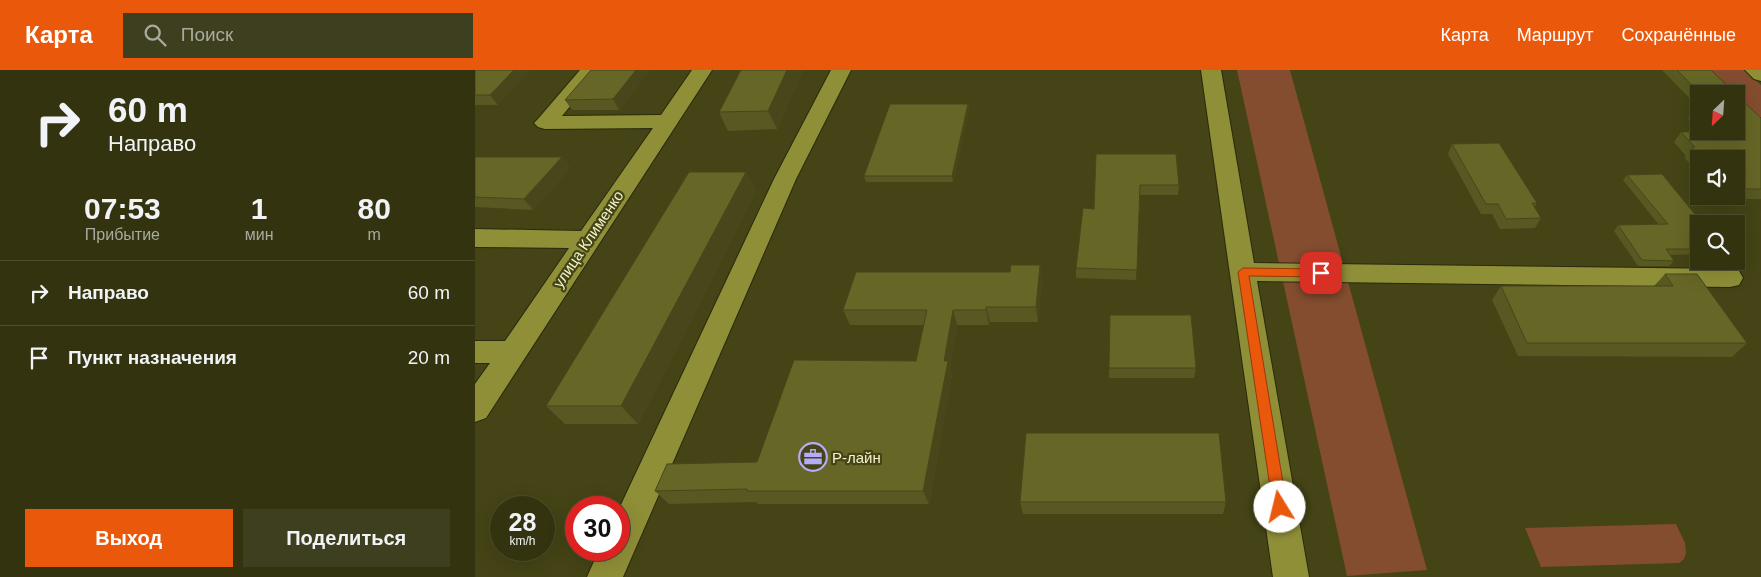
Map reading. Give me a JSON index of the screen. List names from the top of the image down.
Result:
{
  "streets": {
    "street": ["улица Клименко"]
  },
  "places": {
    "office": ["Р-лайн"]
  },
  "north": "bottom left",
  "page": {
    "header": "Карта",
    "search": "Поиск",
    "nav": ["Карта", "Маршрут", "Сохранённые"],
    "turn": ["60 m", "Направо"],
    "eta": [
      "07:53",
      "Прибытие",
      "1",
      "мин",
      "80",
      "m"
    ],
    "list": [
      {
        "name": "Направо",
        "value": "60 m"
      },
      {
        "name": "Пункт назначения",
        "value": "20 m"
      }
    ],
    "speed": "28 km/h",
    "limit": "30",
    "buttons": ["Выход", "Поделиться"]
  }
}
